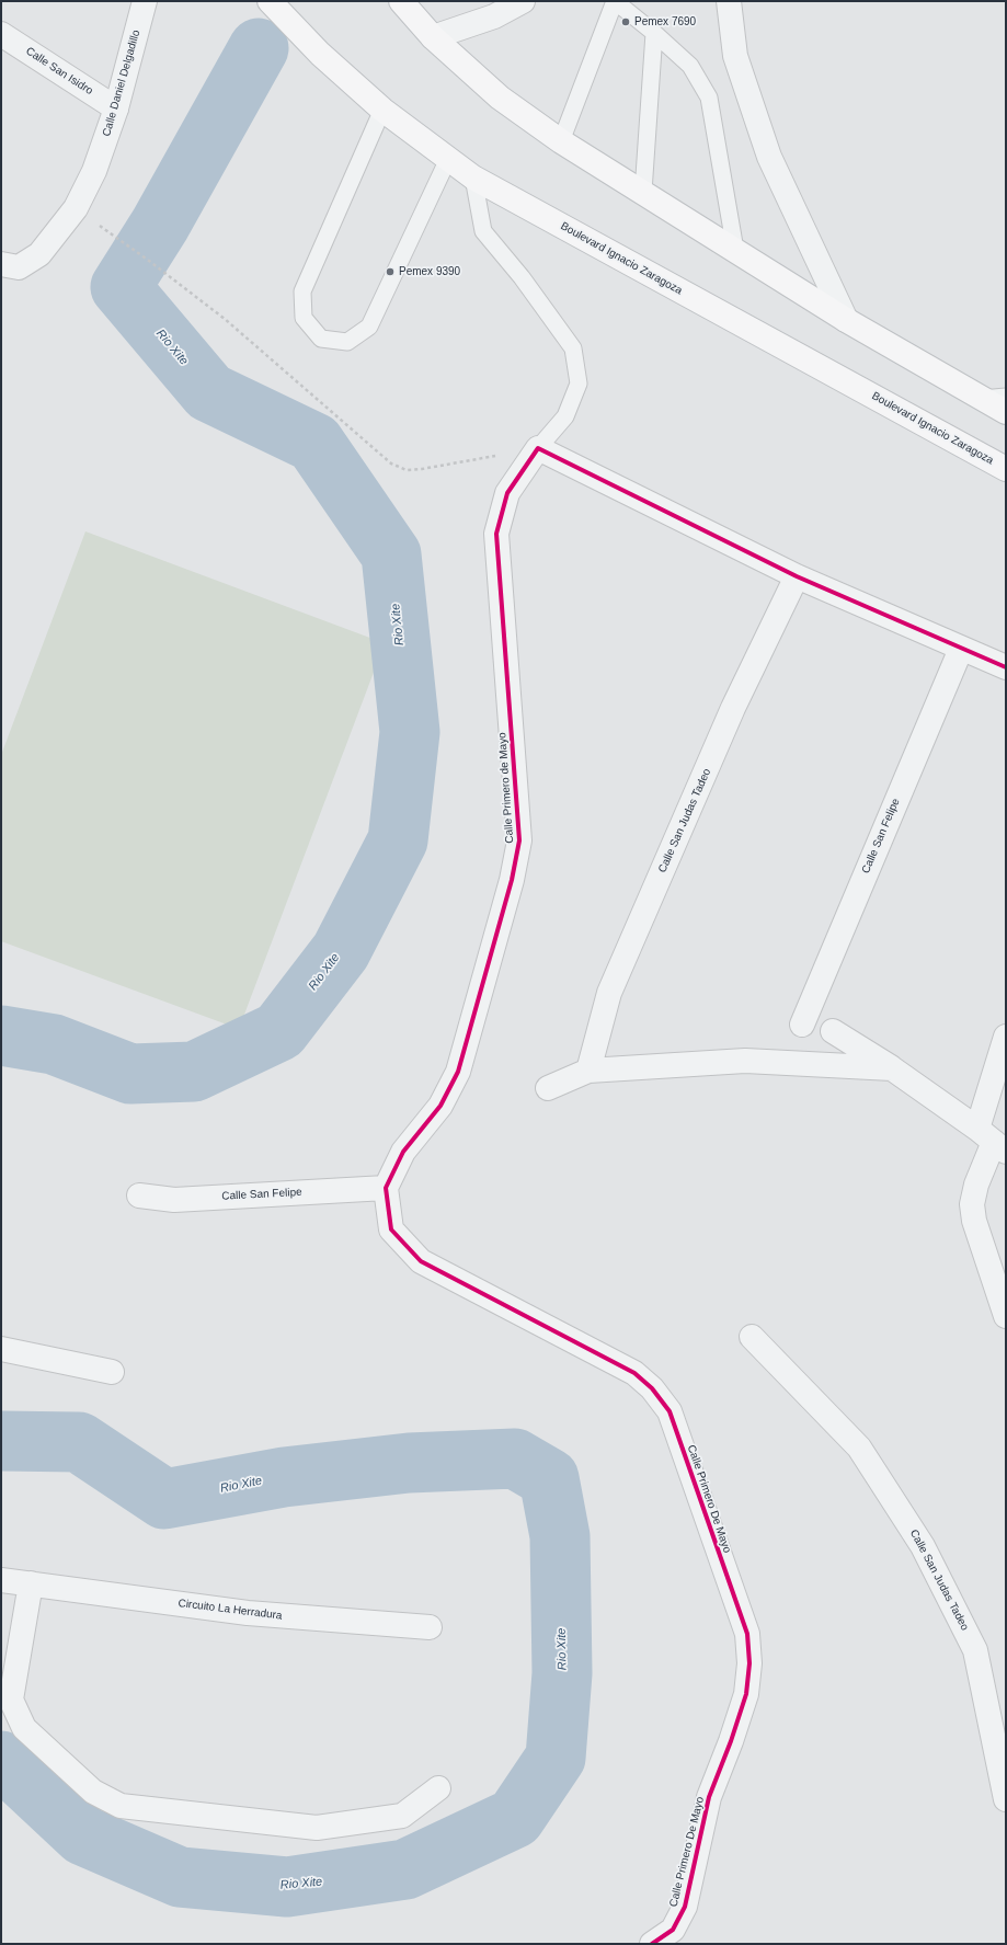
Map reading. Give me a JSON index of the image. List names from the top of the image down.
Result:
{
  "streets": {
    "main road": ["Boulevard Ignacio Zaragoza"],
    "street": [
      "Calle San Isidro",
      "Calle Daniel Delgadillo",
      "Calle Primero de Mayo",
      "Calle San Judas Tadeo",
      "Calle San Felipe",
      "Calle Primero De Mayo",
      "Circuito La Herradura"
    ]
  },
  "crossings": [
    ["Calle San Isidro", "Calle Daniel Delgadillo"],
    ["Calle Primero de Mayo", "Calle San Felipe"],
    ["Calle Primero de Mayo", "Calle Primero De Mayo"],
    ["Calle San Felipe", "Calle Primero De Mayo"]
  ],
  "water": ["Rio Xite"],
  "places": ["Pemex 7690", "Pemex 9390"]
}
